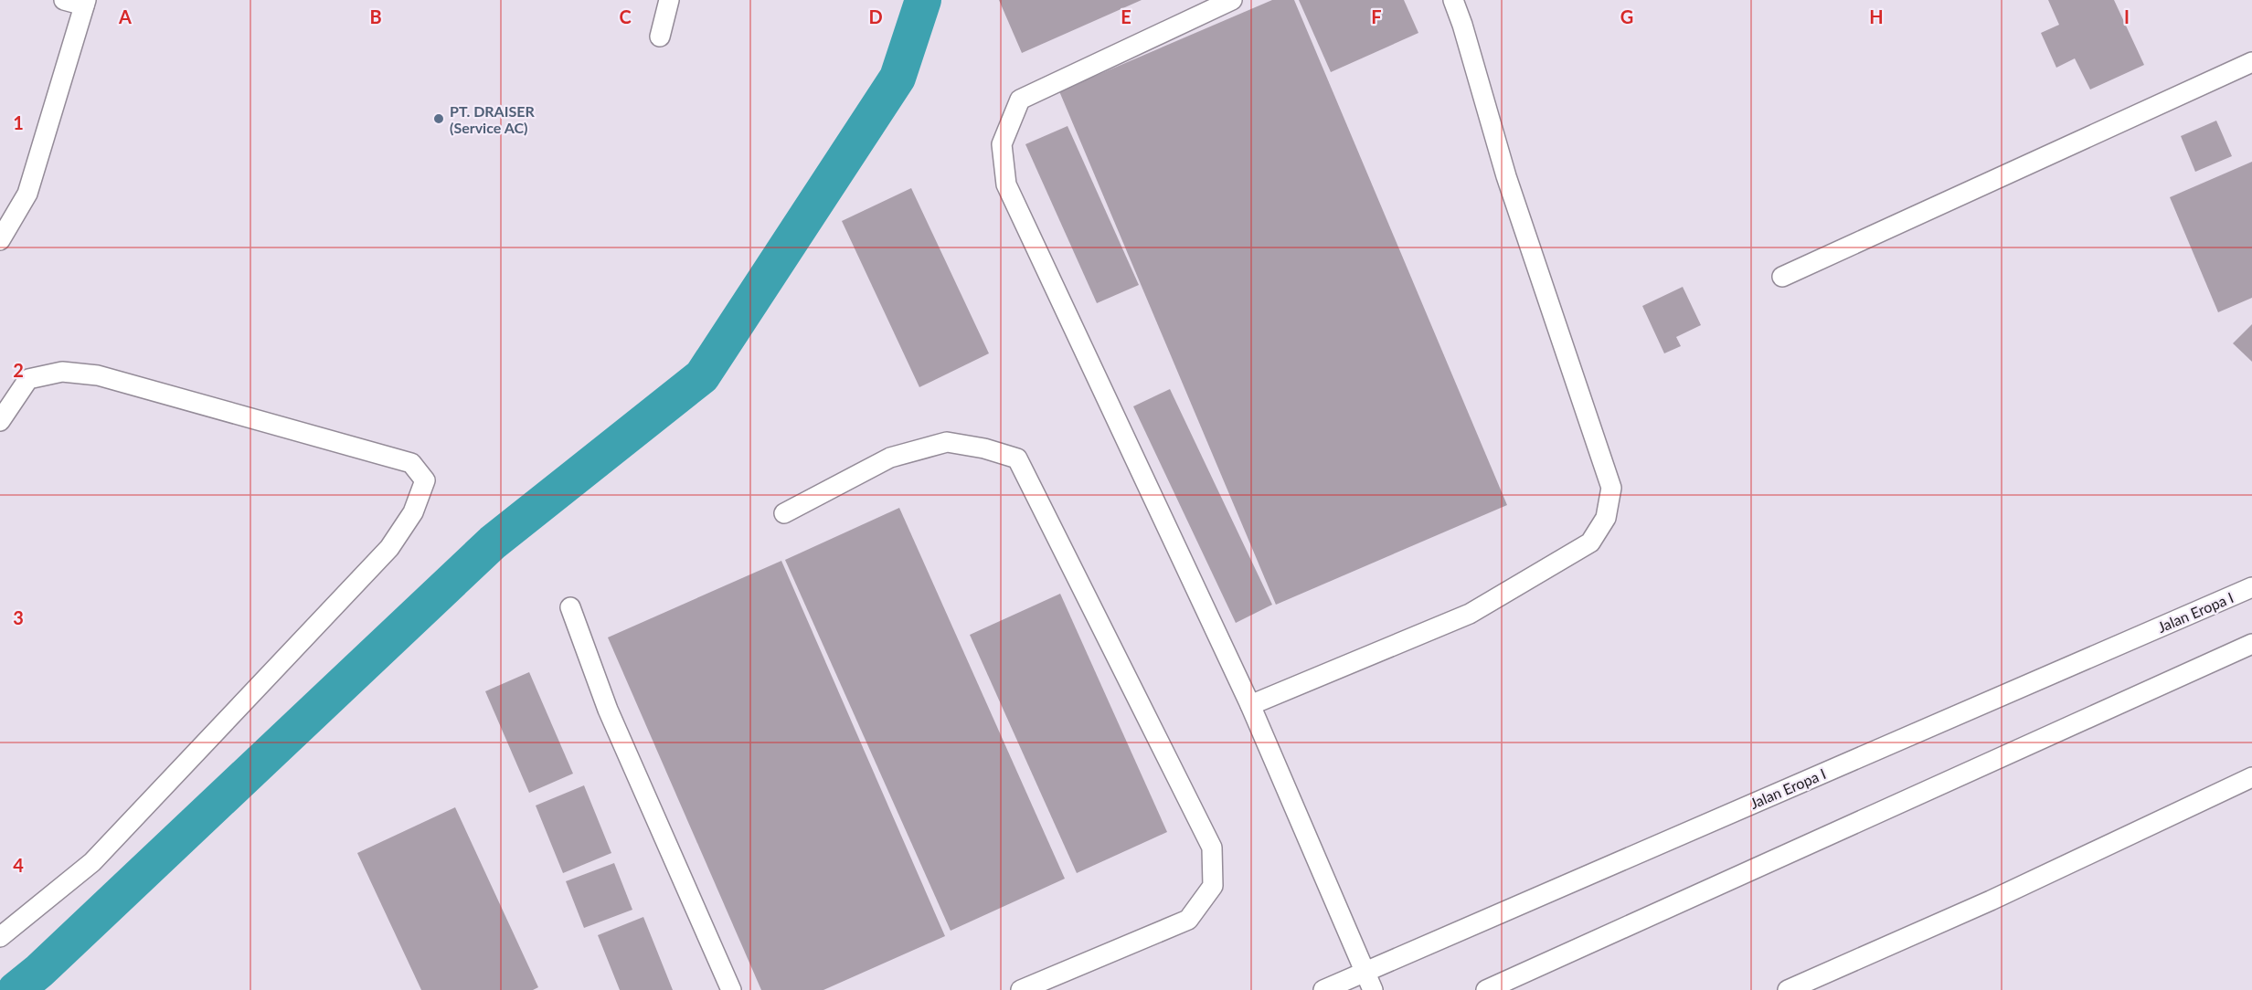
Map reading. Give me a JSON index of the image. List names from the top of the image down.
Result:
{
  "streets": {
    "lane": ["Jalan Eropa I"]
  },
  "places": ["PT. DRAISER (Service AC)"],
  "grid": {
    "columns": [
      "A",
      "B",
      "C",
      "D",
      "E",
      "F",
      "G",
      "H",
      "I"
    ],
    "rows": [
      "1",
      "2",
      "3",
      "4"
    ]
  }
}
